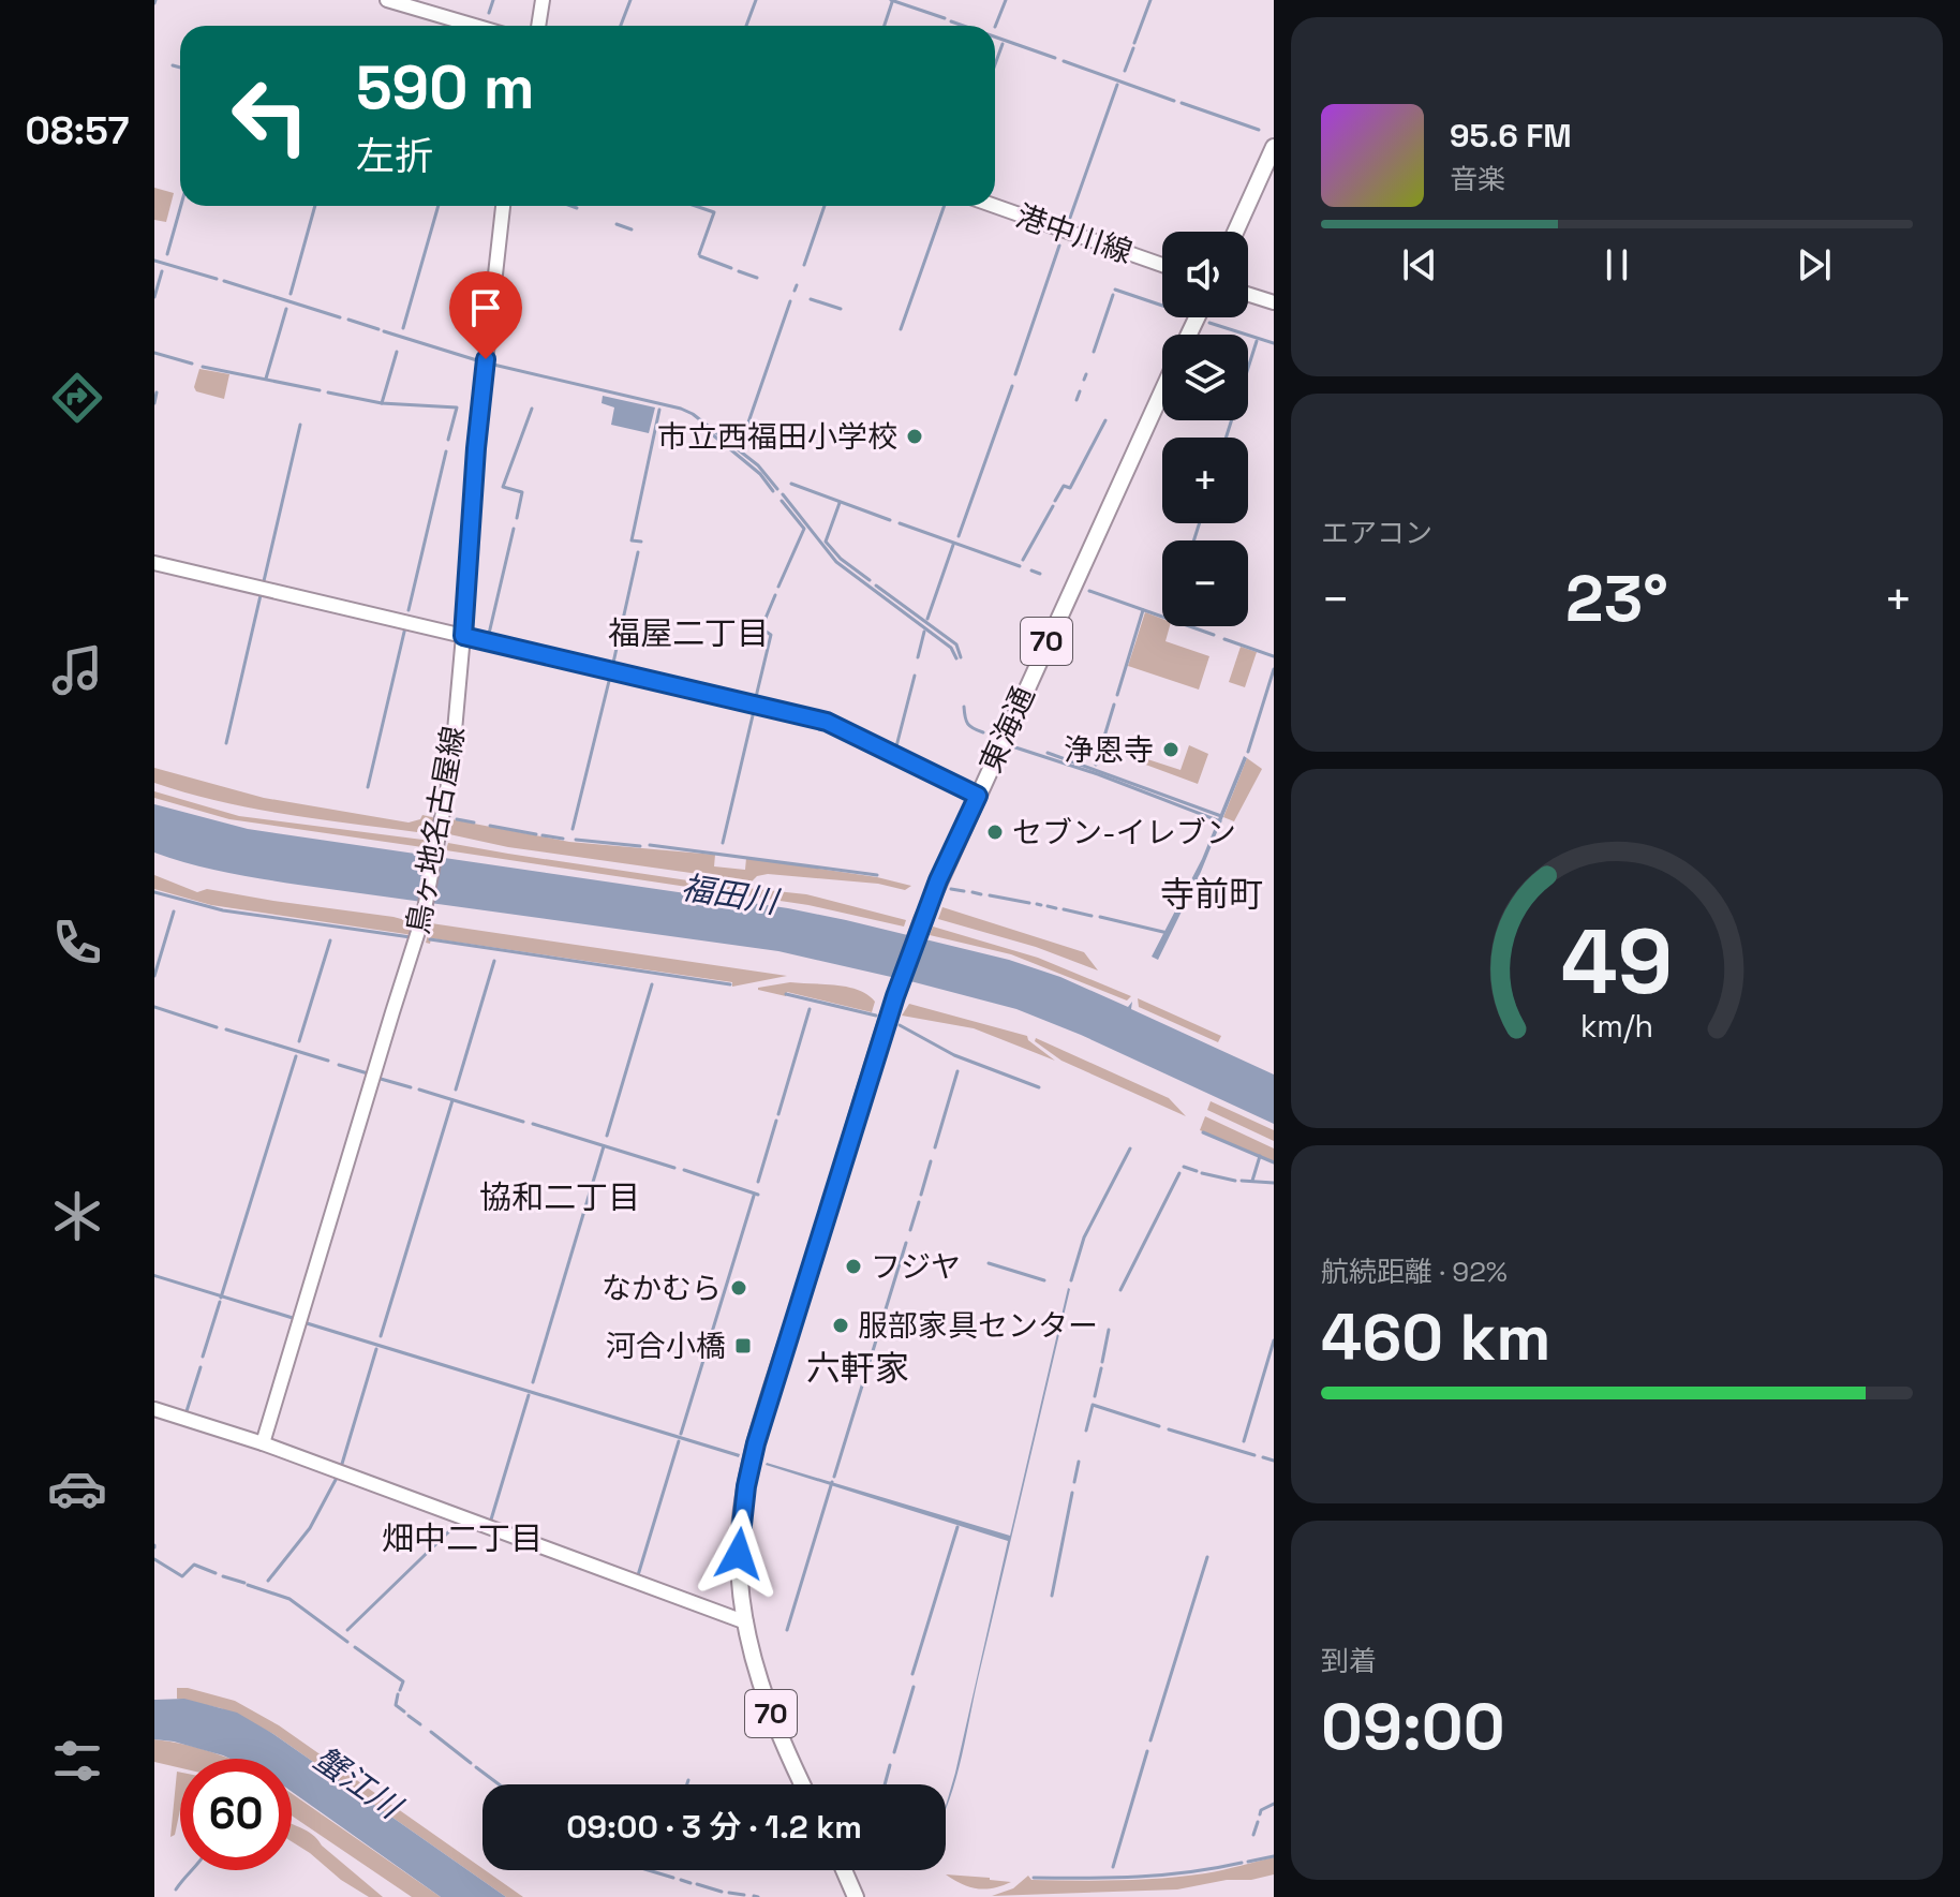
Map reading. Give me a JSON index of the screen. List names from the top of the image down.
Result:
{
  "streets": {
    "main road": [
      "港中川線",
      "70",
      "東海通",
      "鳥ヶ地名古屋線"
    ]
  },
  "districts": [
    "福屋二丁目",
    "寺前町",
    "協和二丁目",
    "六軒家",
    "畑中二丁目"
  ],
  "water": ["福田川", "蟹江川"],
  "places": {
    "other": [
      "市立西福田小学校",
      "浄恩寺",
      "セブン-イレブン",
      "フジヤ",
      "なかむら",
      "服部家具センター"
    ],
    "transit": ["河合小橋"]
  },
  "page": {
    "tabs": "08:57",
    "turn": ["590 m", "左折"],
    "song": ["95.6 FM", "音楽"],
    "map_buttons": ["+", "−"],
    "tile": [
      "エアコン",
      ["航続距離 · 92%", "460 km"],
      ["到着", "09:00"]
    ],
    "heat": ["−", "23°", "+"],
    "limit": "60",
    "trip": "09:00 · 3 分 · 1.2 km",
    "gauge": ["49", "km/h"]
  }
}
